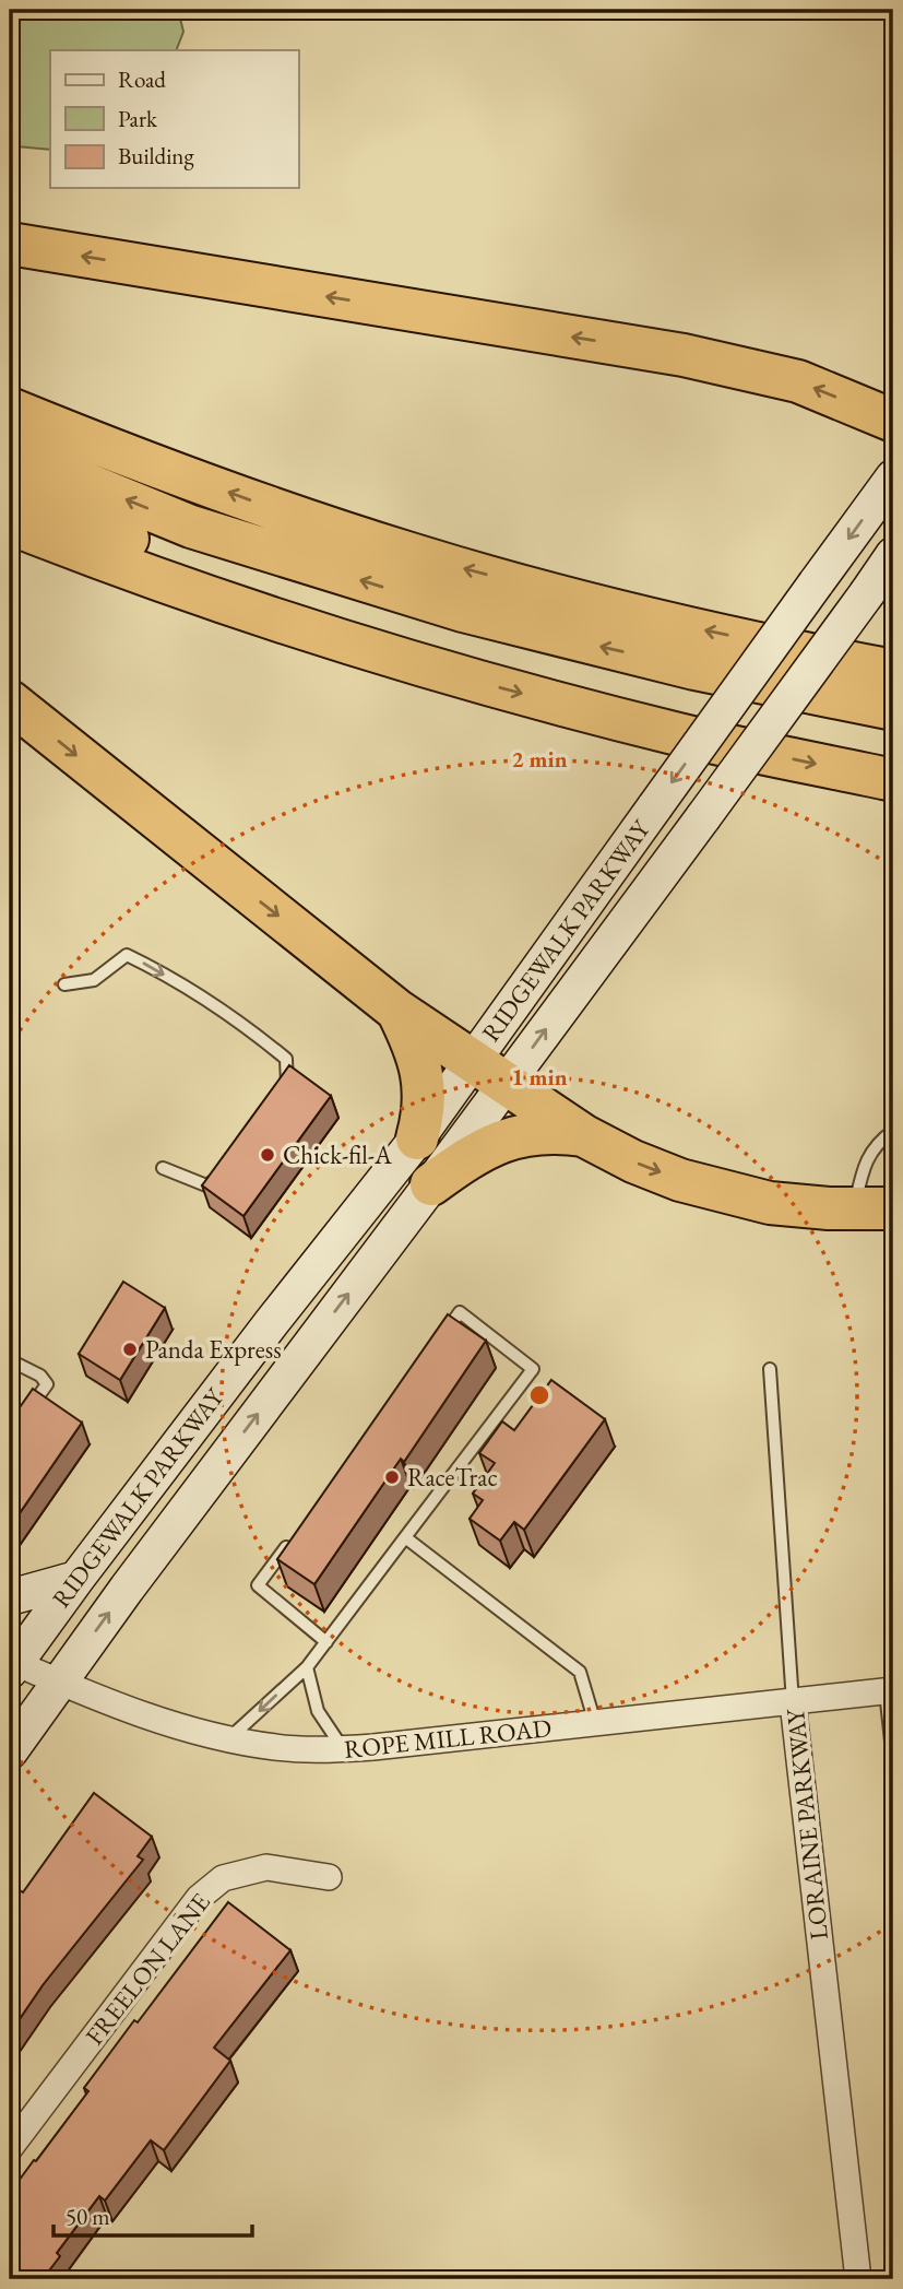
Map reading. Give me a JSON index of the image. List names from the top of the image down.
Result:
{
  "streets": {
    "main road": ["RIDGEWALK PARKWAY"],
    "street": ["ROPE MILL ROAD", "LORAINE PARKWAY", "FREELON LANE"]
  },
  "crossings": [
    ["RIDGEWALK PARKWAY", "ROPE MILL ROAD"],
    ["ROPE MILL ROAD", "LORAINE PARKWAY"]
  ],
  "places": ["Chick-fil-A", "Panda Express", "RaceTrac"],
  "legend": ["Road", "Park", "Building"],
  "scale_bar": "50 m",
  "rings": ["2 min", "1 min"]
}
